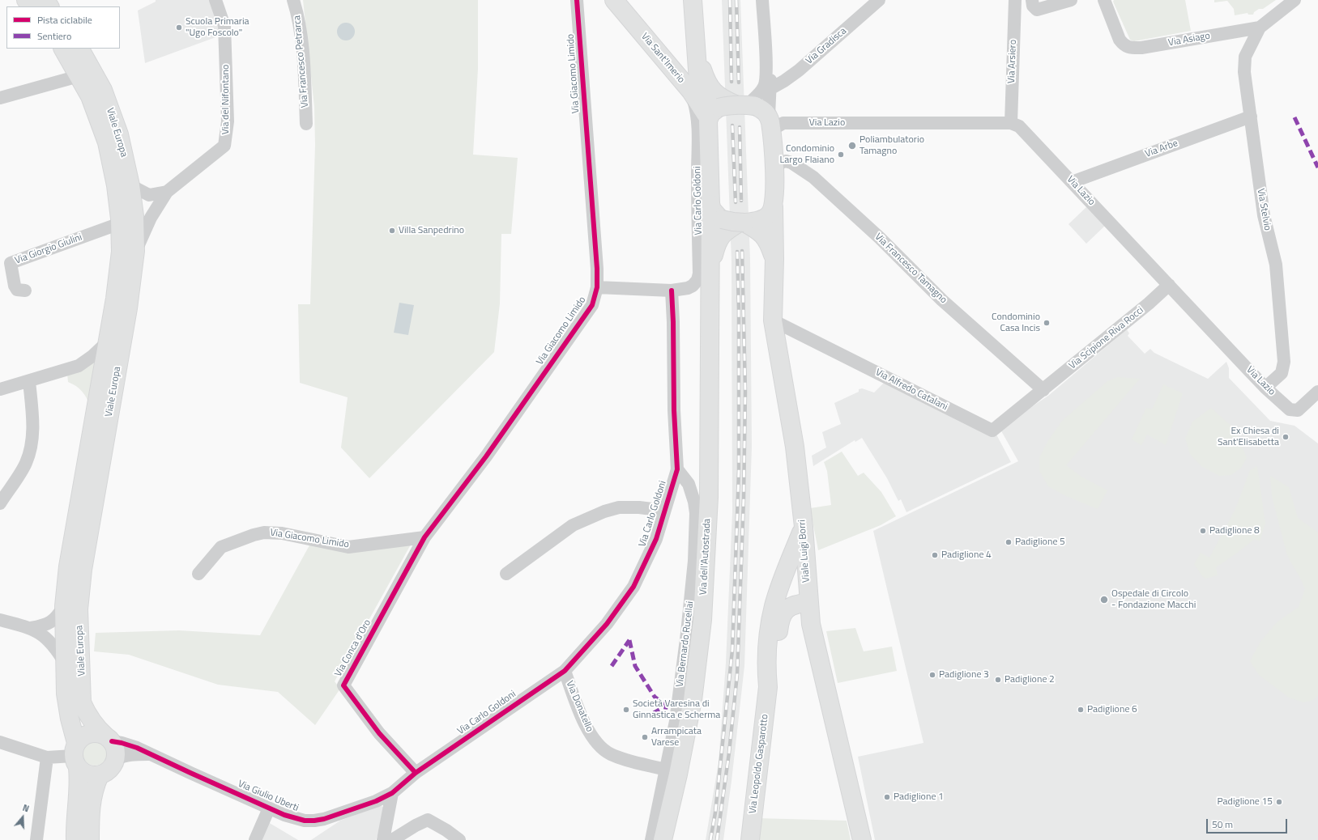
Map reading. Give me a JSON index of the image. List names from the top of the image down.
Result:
{
  "streets": {
    "main road": [
      "Via Sant'Imerio",
      "Viale Europa",
      "Viale Luigi Borri",
      "Via dell'Autostrada",
      "Via Leopoldo Gasparotto"
    ],
    "street": [
      "Via Asiago",
      "Via Gradisca",
      "Via Francesco Petrarca",
      "Via Arsiero",
      "Via Giacomo Limido",
      "Via del Nifontano",
      "Via Lazio",
      "Via Arbe",
      "Via Carlo Goldoni",
      "Via Stelvio",
      "Via Giorgio Giulini",
      "Via Francesco Tamagno",
      "Via Scipione Riva Rocci",
      "Via Alfredo Catalani",
      "Via Bernardo Rucellai",
      "Via Conca d'Oro",
      "Via Donatello",
      "Via Giulio Uberti"
    ]
  },
  "crossings": [
    ["Via Asiago", "Via Stelvio"],
    ["Via Sant'Imerio", "Via Carlo Goldoni"],
    ["Via Arsiero", "Via Lazio"],
    ["Via Giacomo Limido", "Via Carlo Goldoni"],
    ["Via Giacomo Limido", "Via Conca d'Oro"],
    ["Via del Nifontano", "Viale Europa"],
    ["Via Lazio", "Via Arbe"],
    ["Via Lazio", "Via Stelvio"],
    ["Via Lazio", "Via Scipione Riva Rocci"],
    ["Via Lazio", "Viale Luigi Borri"],
    ["Viale Europa", "Via Giorgio Giulini"],
    ["Viale Europa", "Via Giulio Uberti"],
    ["Via Arbe", "Via Stelvio"],
    ["Via Carlo Goldoni", "Via Bernardo Rucellai"],
    ["Via Carlo Goldoni", "Via Conca d'Oro"],
    ["Via Carlo Goldoni", "Via Donatello"],
    ["Via Carlo Goldoni", "Via Giulio Uberti"],
    ["Via Francesco Tamagno", "Via Scipione Riva Rocci"],
    ["Via Francesco Tamagno", "Via Alfredo Catalani"],
    ["Via Francesco Tamagno", "Viale Luigi Borri"],
    ["Via Scipione Riva Rocci", "Via Alfredo Catalani"],
    ["Via Alfredo Catalani", "Viale Luigi Borri"],
    ["Viale Luigi Borri", "Via Leopoldo Gasparotto"],
    ["Via Bernardo Rucellai", "Via Donatello"],
    ["Via Conca d'Oro", "Via Giulio Uberti"]
  ],
  "places": [
    "Scuola Primaria \"Ugo Foscolo\"",
    "Poliambulatorio Tamagno",
    "Condominio Largo Flaiano",
    "Villa Sanpedrino",
    "Condominio Casa Incis",
    "Ex Chiesa di Sant'Elisabetta",
    "Padiglione 8",
    "Padiglione 5",
    "Padiglione 4",
    "Ospedale di Circolo - Fondazione Macchi",
    "Padiglione 3",
    "Padiglione 2",
    "Società Varesina di Ginnastica e Scherma",
    "Padiglione 6",
    "Arrampicata Varese",
    "Padiglione 1",
    "Padiglione 15"
  ],
  "legend": ["Pista ciclabile", "Sentiero"],
  "scale_bar": "50 m",
  "north": "top"
}
